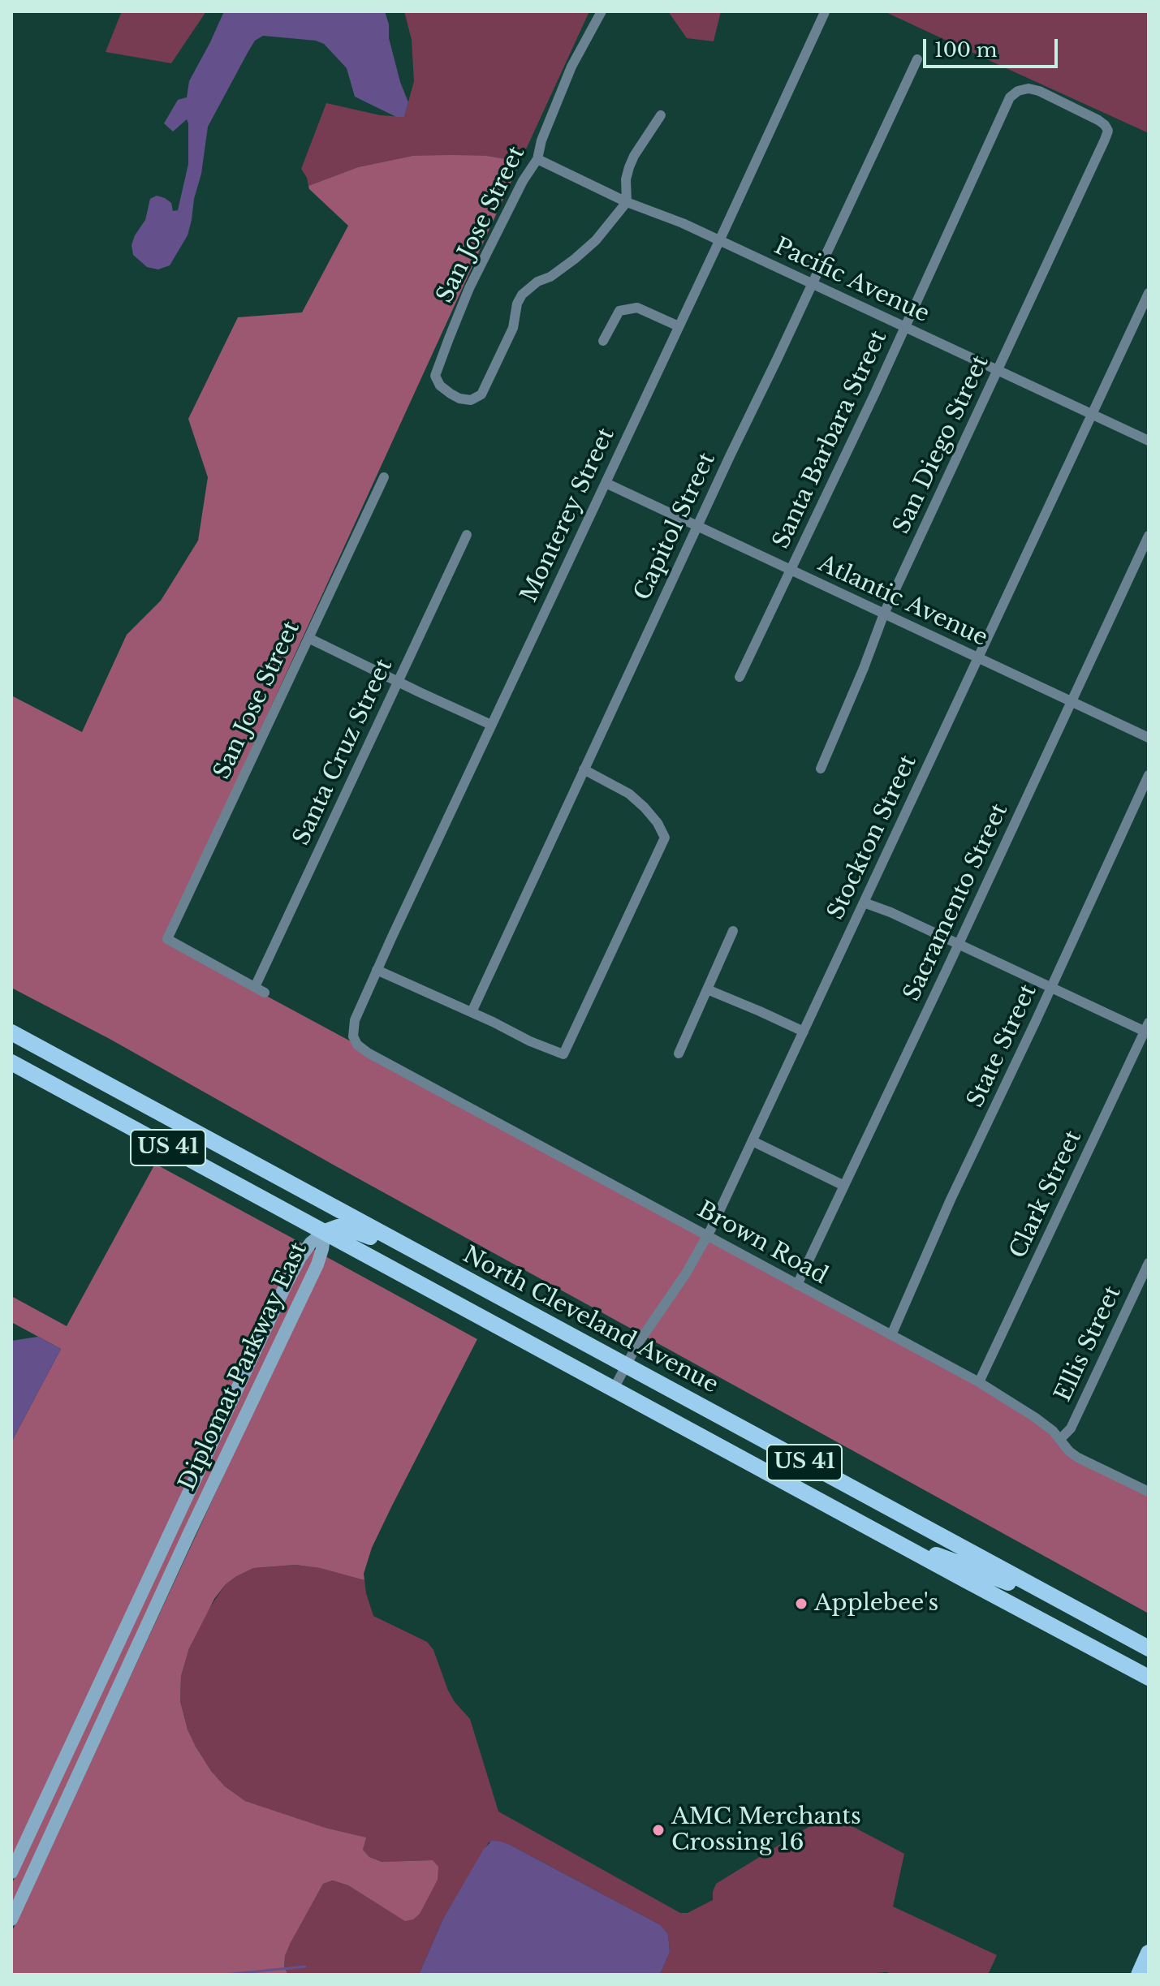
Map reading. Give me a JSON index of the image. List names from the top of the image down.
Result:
{
  "streets": {
    "main road": ["US 41", "North Cleveland Avenue", "Diplomat Parkway East"],
    "street": [
      "San Jose Street",
      "Pacific Avenue",
      "Santa Barbara Street",
      "San Diego Street",
      "Monterey Street",
      "Capitol Street",
      "Atlantic Avenue",
      "Santa Cruz Street",
      "Stockton Street",
      "Sacramento Street",
      "State Street",
      "Clark Street",
      "Brown Road",
      "Ellis Street"
    ]
  },
  "crossings": [
    ["San Jose Street", "Pacific Avenue"],
    ["San Jose Street", "Santa Cruz Street"],
    ["Pacific Avenue", "Santa Barbara Street"],
    ["Pacific Avenue", "San Diego Street"],
    ["Pacific Avenue", "Monterey Street"],
    ["Pacific Avenue", "Capitol Street"],
    ["Pacific Avenue", "Stockton Street"],
    ["Santa Barbara Street", "San Diego Street"],
    ["Santa Barbara Street", "Atlantic Avenue"],
    ["San Diego Street", "Atlantic Avenue"],
    ["Monterey Street", "Atlantic Avenue"],
    ["Monterey Street", "Brown Road"],
    ["Capitol Street", "Atlantic Avenue"],
    ["Atlantic Avenue", "Stockton Street"],
    ["Atlantic Avenue", "Sacramento Street"],
    ["Stockton Street", "US 41"],
    ["Stockton Street", "Brown Road"],
    ["Stockton Street", "North Cleveland Avenue"],
    ["Sacramento Street", "Brown Road"],
    ["State Street", "Brown Road"],
    ["US 41", "Diplomat Parkway East"],
    ["Clark Street", "Brown Road"],
    ["Brown Road", "Ellis Street"]
  ],
  "places": ["Applebee's", "AMC Merchants Crossing 16"],
  "scale_bar": "100 m"
}
